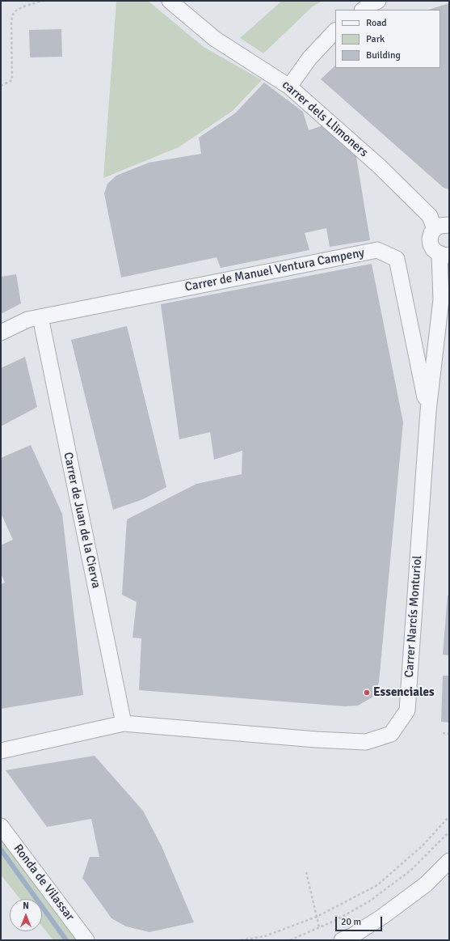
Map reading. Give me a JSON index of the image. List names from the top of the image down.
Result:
{
  "streets": {
    "street": [
      "carrer dels Llimoners",
      "Carrer de Manuel Ventura Campeny",
      "Carrer de Juan de la Cierva",
      "Carrer Narcís Monturiol",
      "Ronda de Vilassar"
    ]
  },
  "crossings": [
    ["Carrer de Manuel Ventura Campeny", "Carrer de Juan de la Cierva"],
    ["Carrer de Manuel Ventura Campeny", "Carrer Narcís Monturiol"],
    ["Carrer de Juan de la Cierva", "Carrer Narcís Monturiol"]
  ],
  "places": ["Essenciales"],
  "legend": ["Road", "Park", "Building"],
  "scale_bar": "20 m",
  "north": "top"
}
